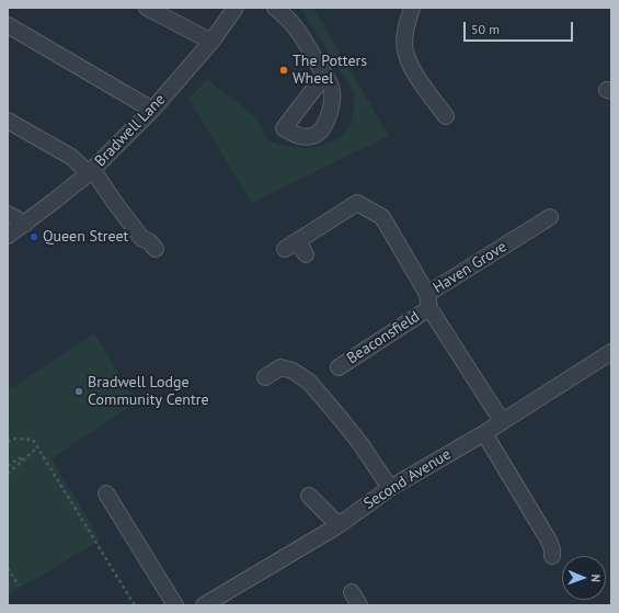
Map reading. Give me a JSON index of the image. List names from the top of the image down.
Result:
{
  "streets": {
    "street": [
      "Bradwell Lane",
      "Haven Grove",
      "Beaconsfield",
      "Second Avenue"
    ]
  },
  "crossings": [
    ["Haven Grove", "Beaconsfield"],
    ["Haven Grove", "Second Avenue"]
  ],
  "places": ["The Potters Wheel", "Queen Street", "Bradwell Lodge Community Centre"],
  "scale_bar": "50 m",
  "north": "right"
}
